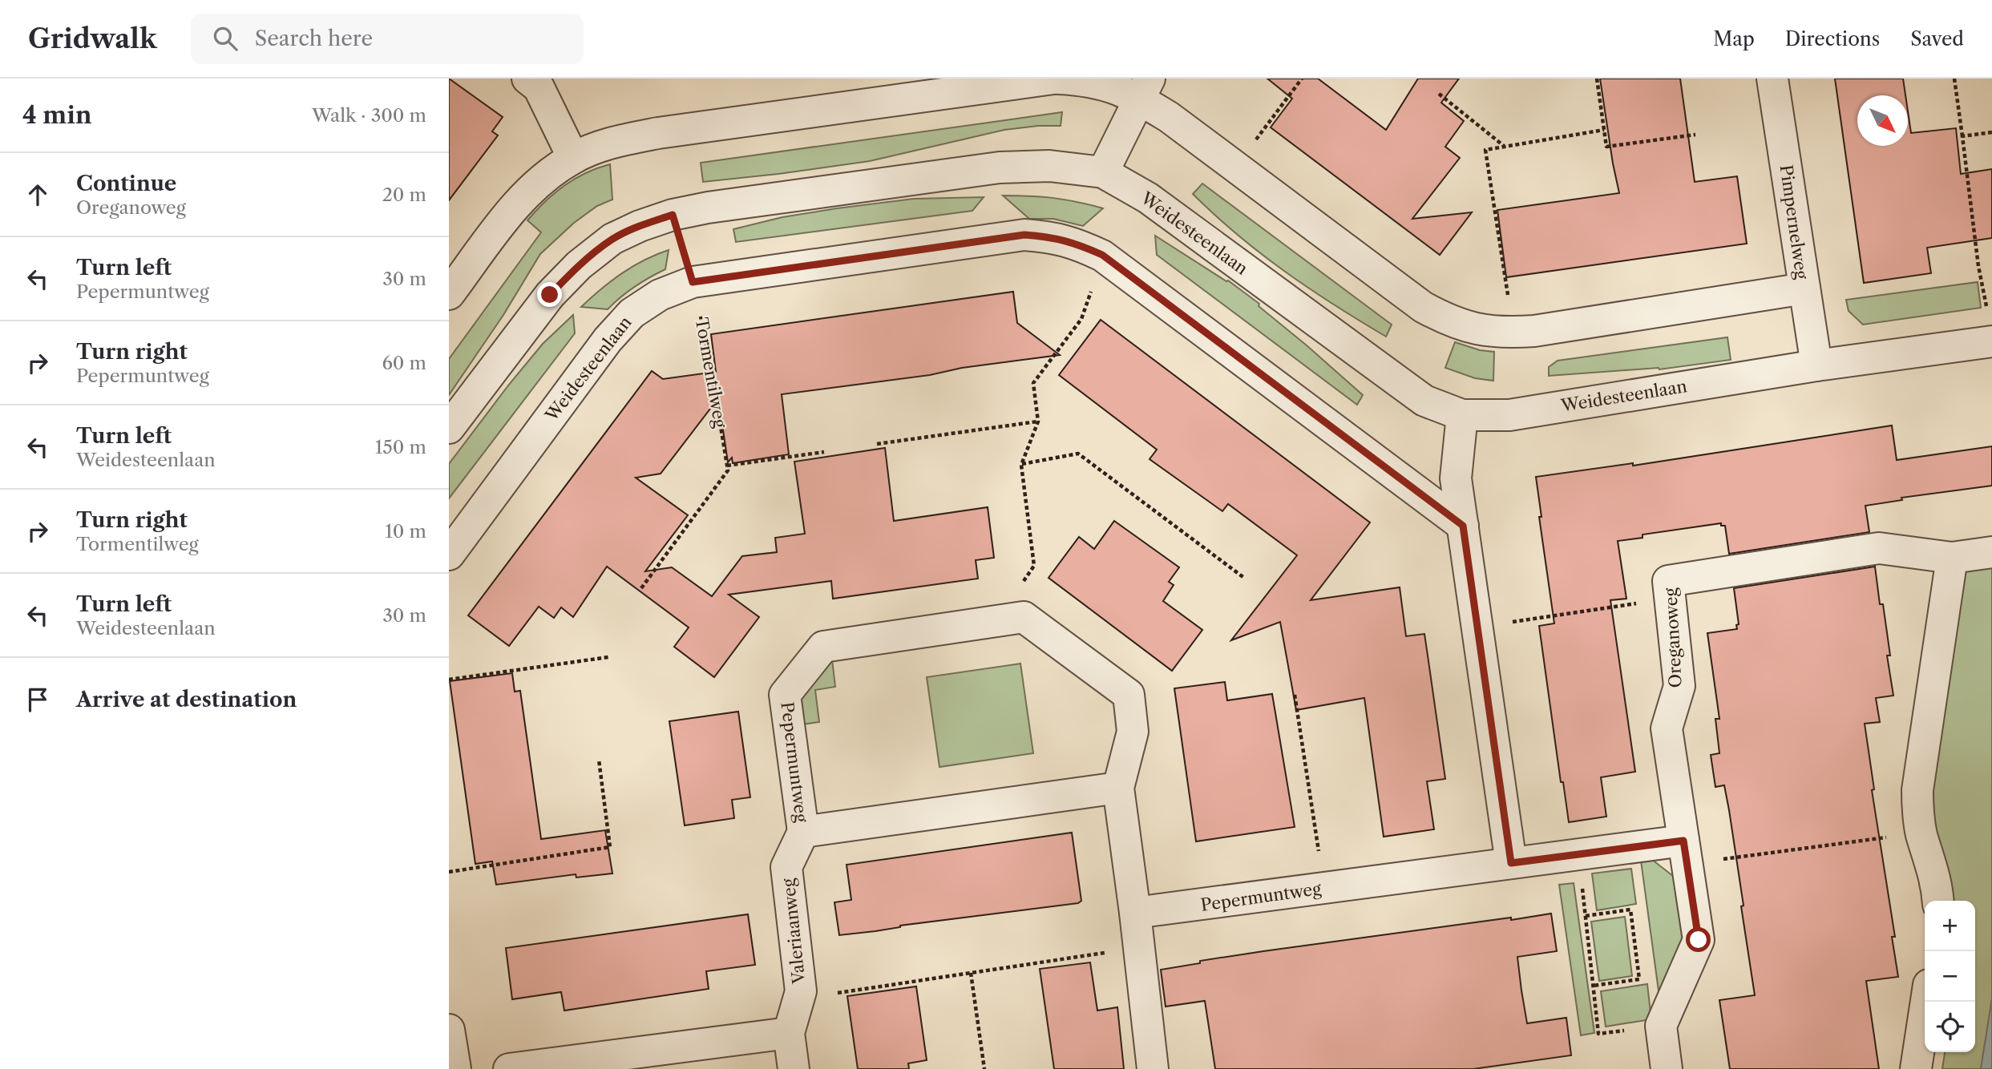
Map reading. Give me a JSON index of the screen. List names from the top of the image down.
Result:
{
  "streets": {
    "street": [
      "Pimpernelweg",
      "Weidesteenlaan",
      "Oreganoweg",
      "Pepermuntweg",
      "Valeriaanweg"
    ],
    "path": ["Tormentilweg"]
  },
  "crossings": [
    ["Pimpernelweg", "Weidesteenlaan"],
    ["Weidesteenlaan", "Tormentilweg"],
    ["Oreganoweg", "Pepermuntweg"],
    ["Pepermuntweg", "Valeriaanweg"]
  ],
  "north": "bottom right",
  "page": {
    "header": "Gridwalk",
    "search": "Search here",
    "nav": ["Map", "Directions", "Saved"],
    "heading": ["4 min", "Walk · 300 m"],
    "list": [
      ["Continue", "Oreganoweg", "20 m"],
      ["Turn left", "Pepermuntweg", "30 m"],
      ["Turn right", "Pepermuntweg", "60 m"],
      ["Turn left", "Weidesteenlaan", "150 m"],
      ["Turn right", "Tormentilweg", "10 m"],
      ["Turn left", "Weidesteenlaan", "30 m"],
      "Arrive at destination"
    ],
    "map_buttons": ["+", "−"]
  }
}
